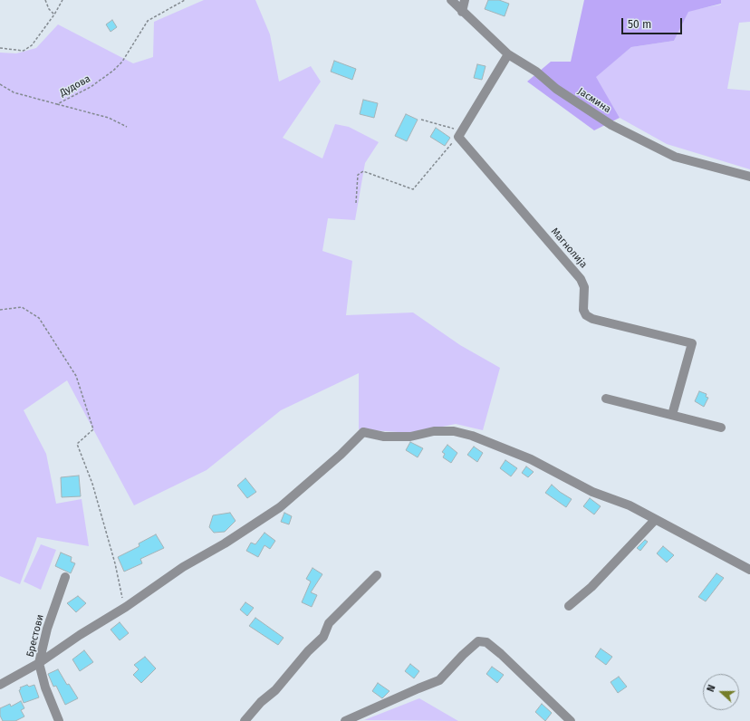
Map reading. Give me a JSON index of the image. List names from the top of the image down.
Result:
{
  "streets": {
    "street": ["Јасмина", "Магнолија", "Брестови"],
    "path": ["Дудова"]
  },
  "scale_bar": "50 m",
  "north": "left"
}
